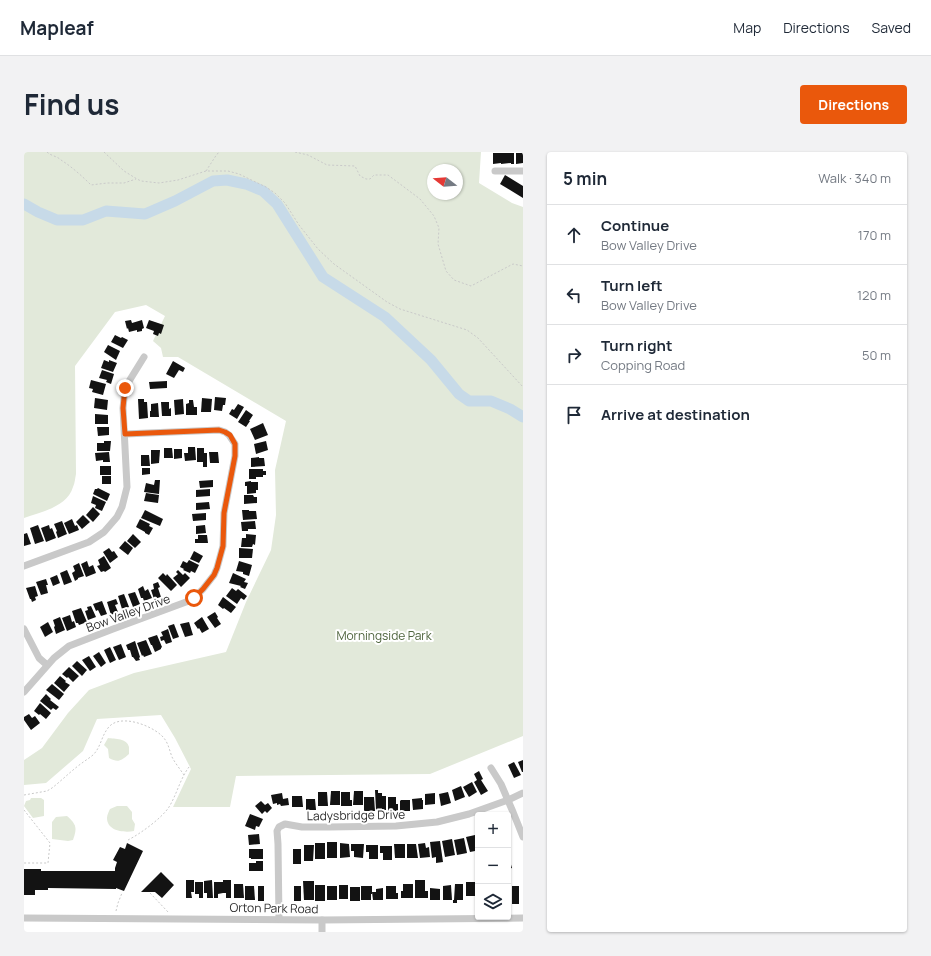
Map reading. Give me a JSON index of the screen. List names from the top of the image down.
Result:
{
  "streets": {
    "street": ["Bow Valley Drive", "Ladysbridge Drive", "Orton Park Road"]
  },
  "crossings": [
    ["Ladysbridge Drive", "Orton Park Road"]
  ],
  "parks": ["Morningside Park"],
  "north": "left",
  "page": {
    "header": "Mapleaf",
    "nav": ["Map", "Directions", "Saved"],
    "title": "Find us",
    "buttons": "Directions",
    "heading": ["5 min", "Walk · 340 m"],
    "list": [
      ["Continue", "Bow Valley Drive", "170 m"],
      ["Turn left", "Bow Valley Drive", "120 m"],
      ["Turn right", "Copping Road", "50 m"],
      "Arrive at destination"
    ],
    "map_buttons": ["+", "−"]
  }
}
